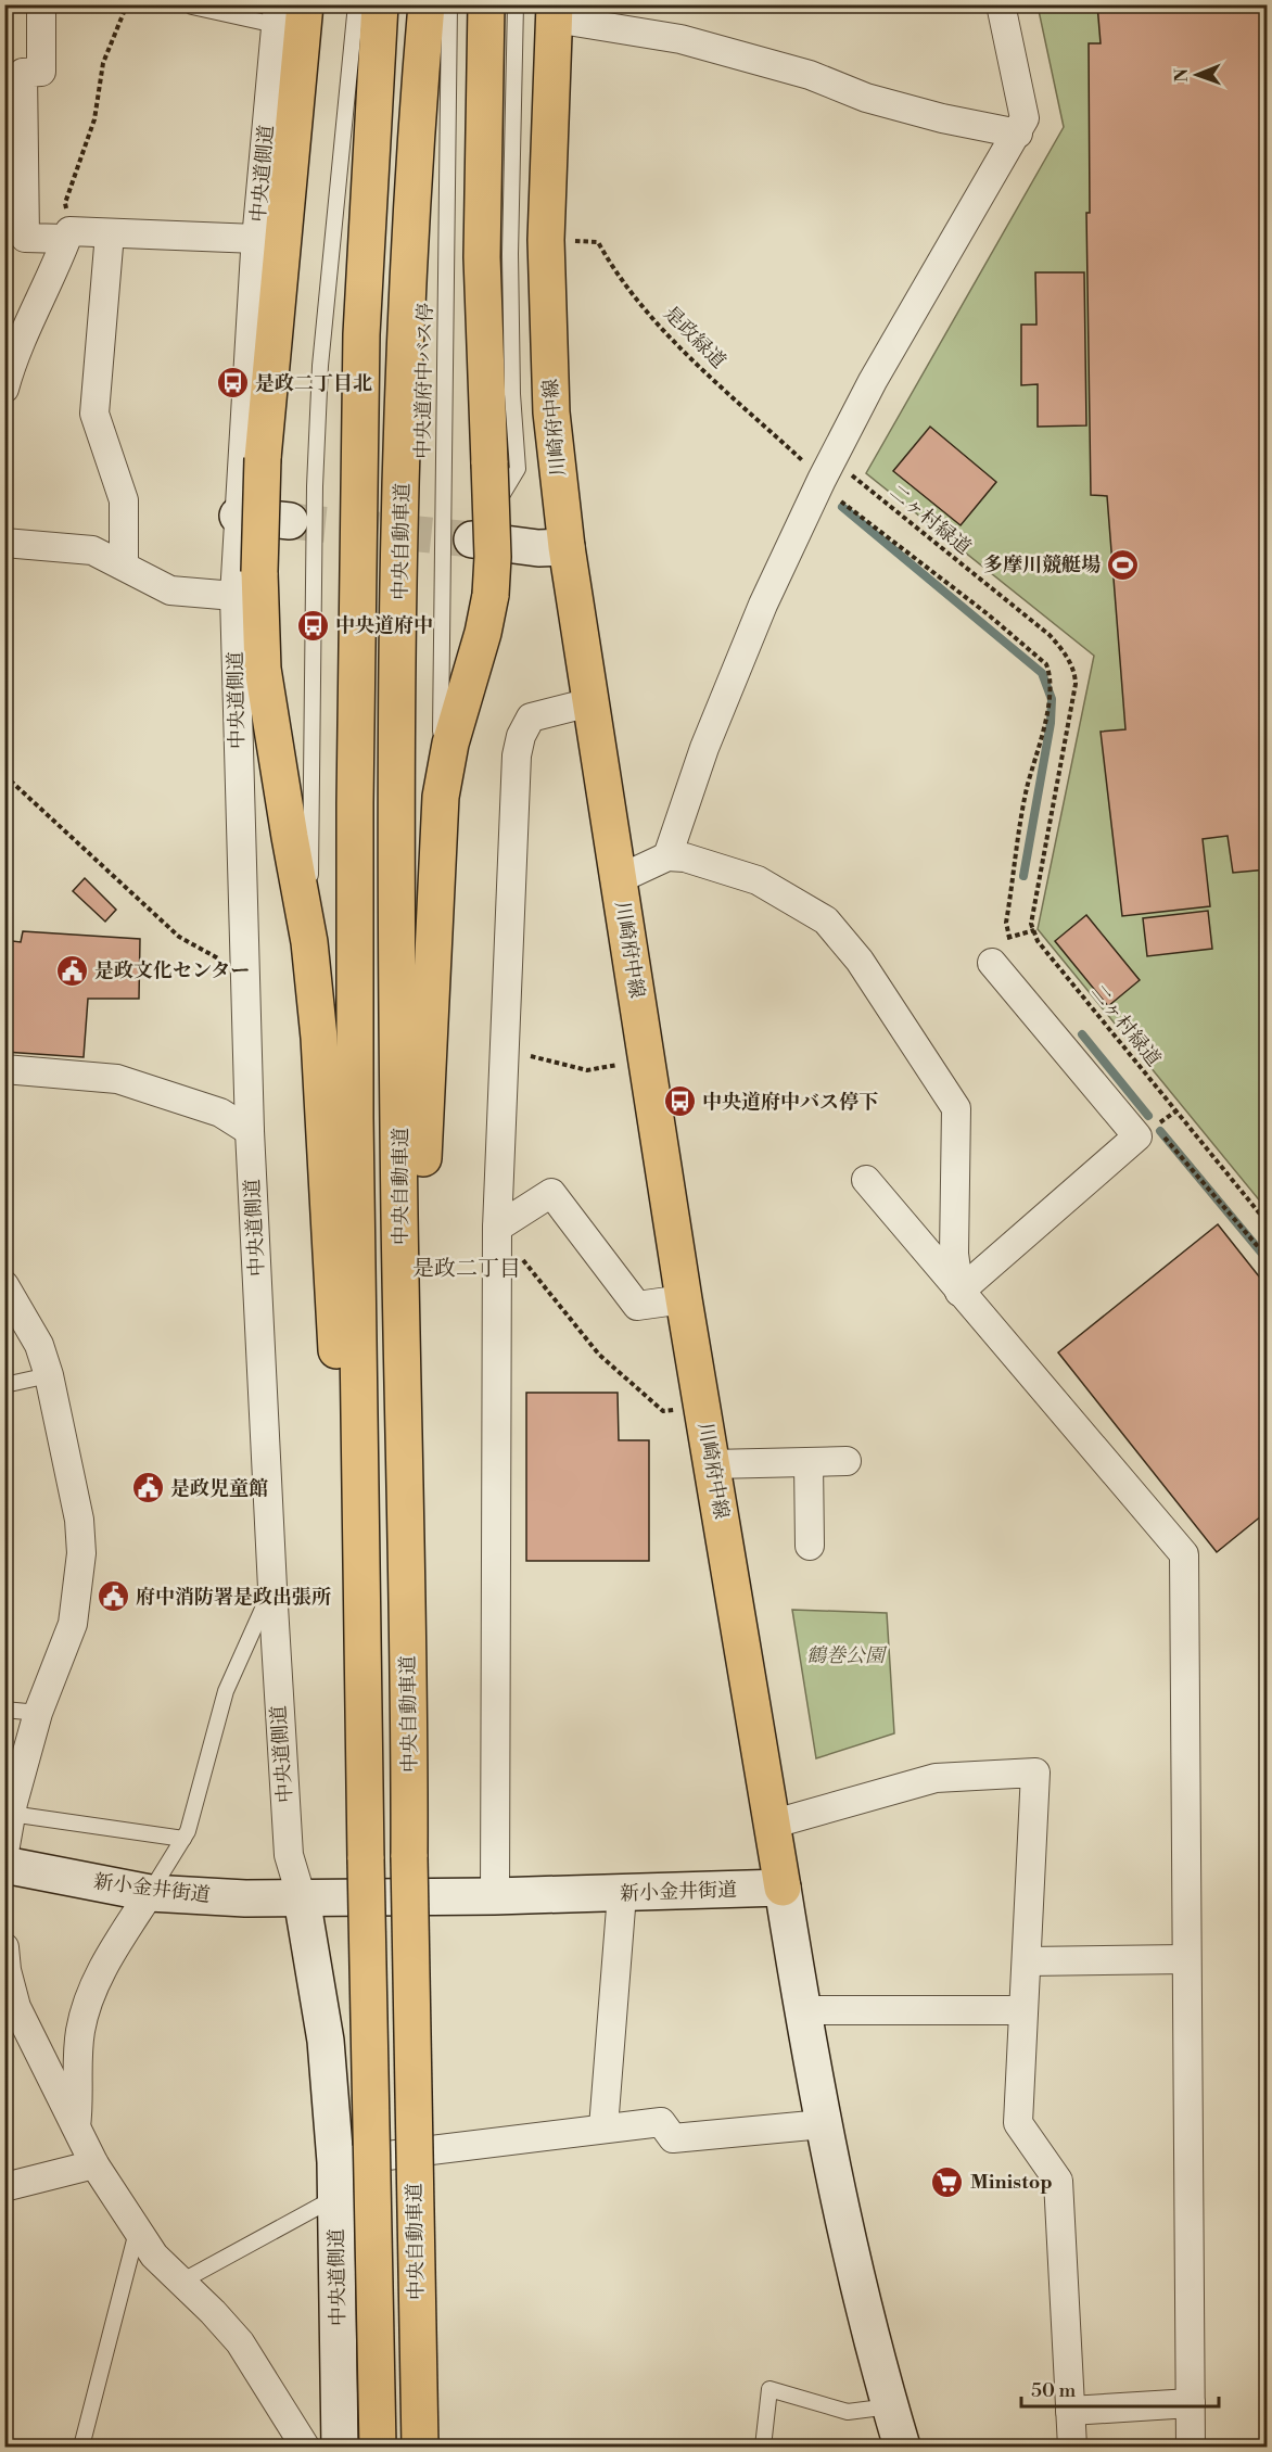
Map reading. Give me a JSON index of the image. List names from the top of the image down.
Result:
{
  "streets": {
    "main road": [
      "中央道側道",
      "川崎府中線",
      "中央自動車道",
      "新小金井街道"
    ],
    "lane": ["中央道府中バス停"],
    "path": ["是政緑道", "二ヶ村緑道"]
  },
  "crossings": [
    ["中央道側道", "新小金井街道"],
    ["是政緑道", "川崎府中線"],
    ["川崎府中線", "新小金井街道"]
  ],
  "districts": ["是政二丁目"],
  "parks": ["鶴巻公園"],
  "places": {
    "bus stop": ["是政二丁目北", "中央道府中", "中央道府中バス停下"],
    "sports": ["多摩川競艇場"],
    "public building": ["是政文化センター", "是政児童館", "府中消防署是政出張所"],
    "supermarket": ["Ministop"]
  },
  "scale_bar": "50 m",
  "north": "left"
}
